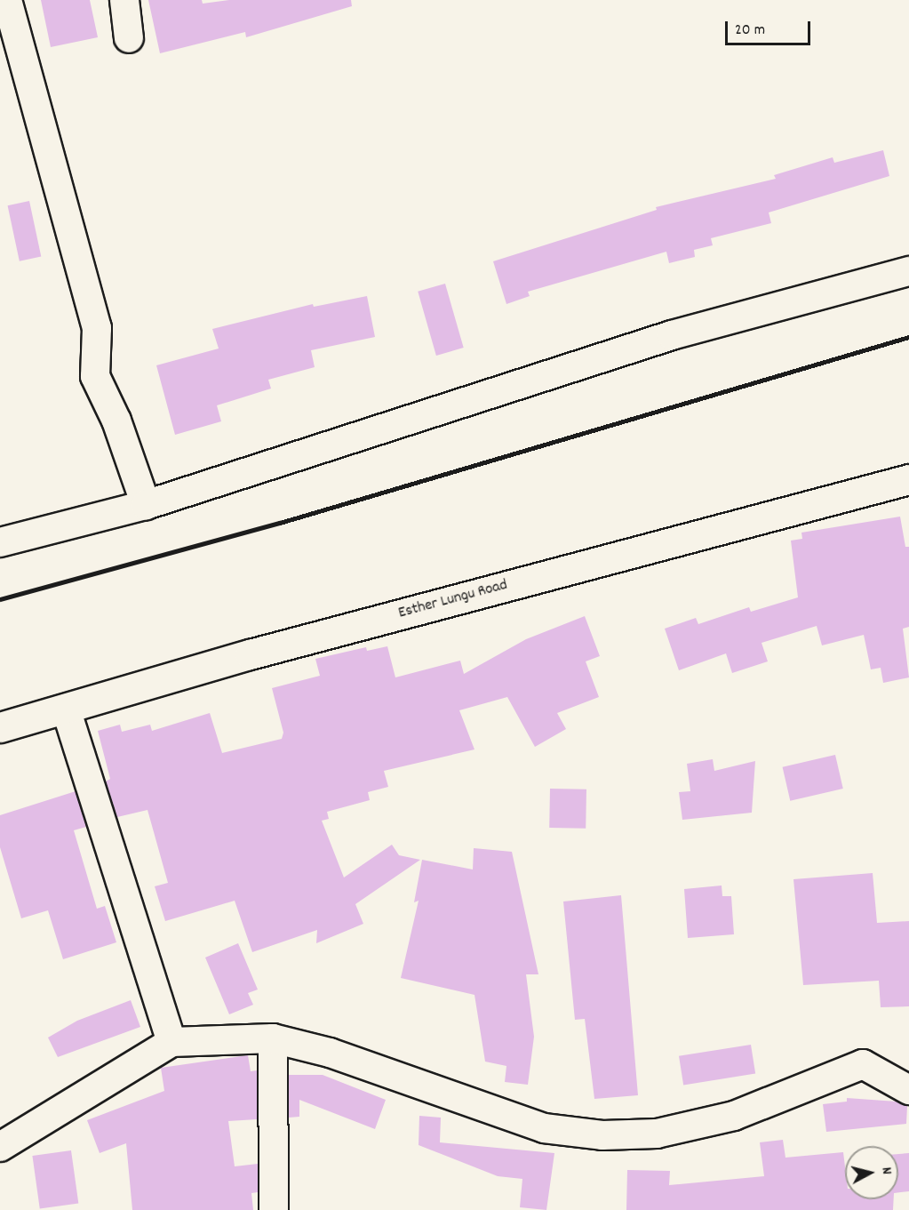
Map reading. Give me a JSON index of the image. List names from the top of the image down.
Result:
{
  "streets": {
    "street": ["Esther Lungu Road"]
  },
  "scale_bar": "20 m",
  "north": "right"
}
